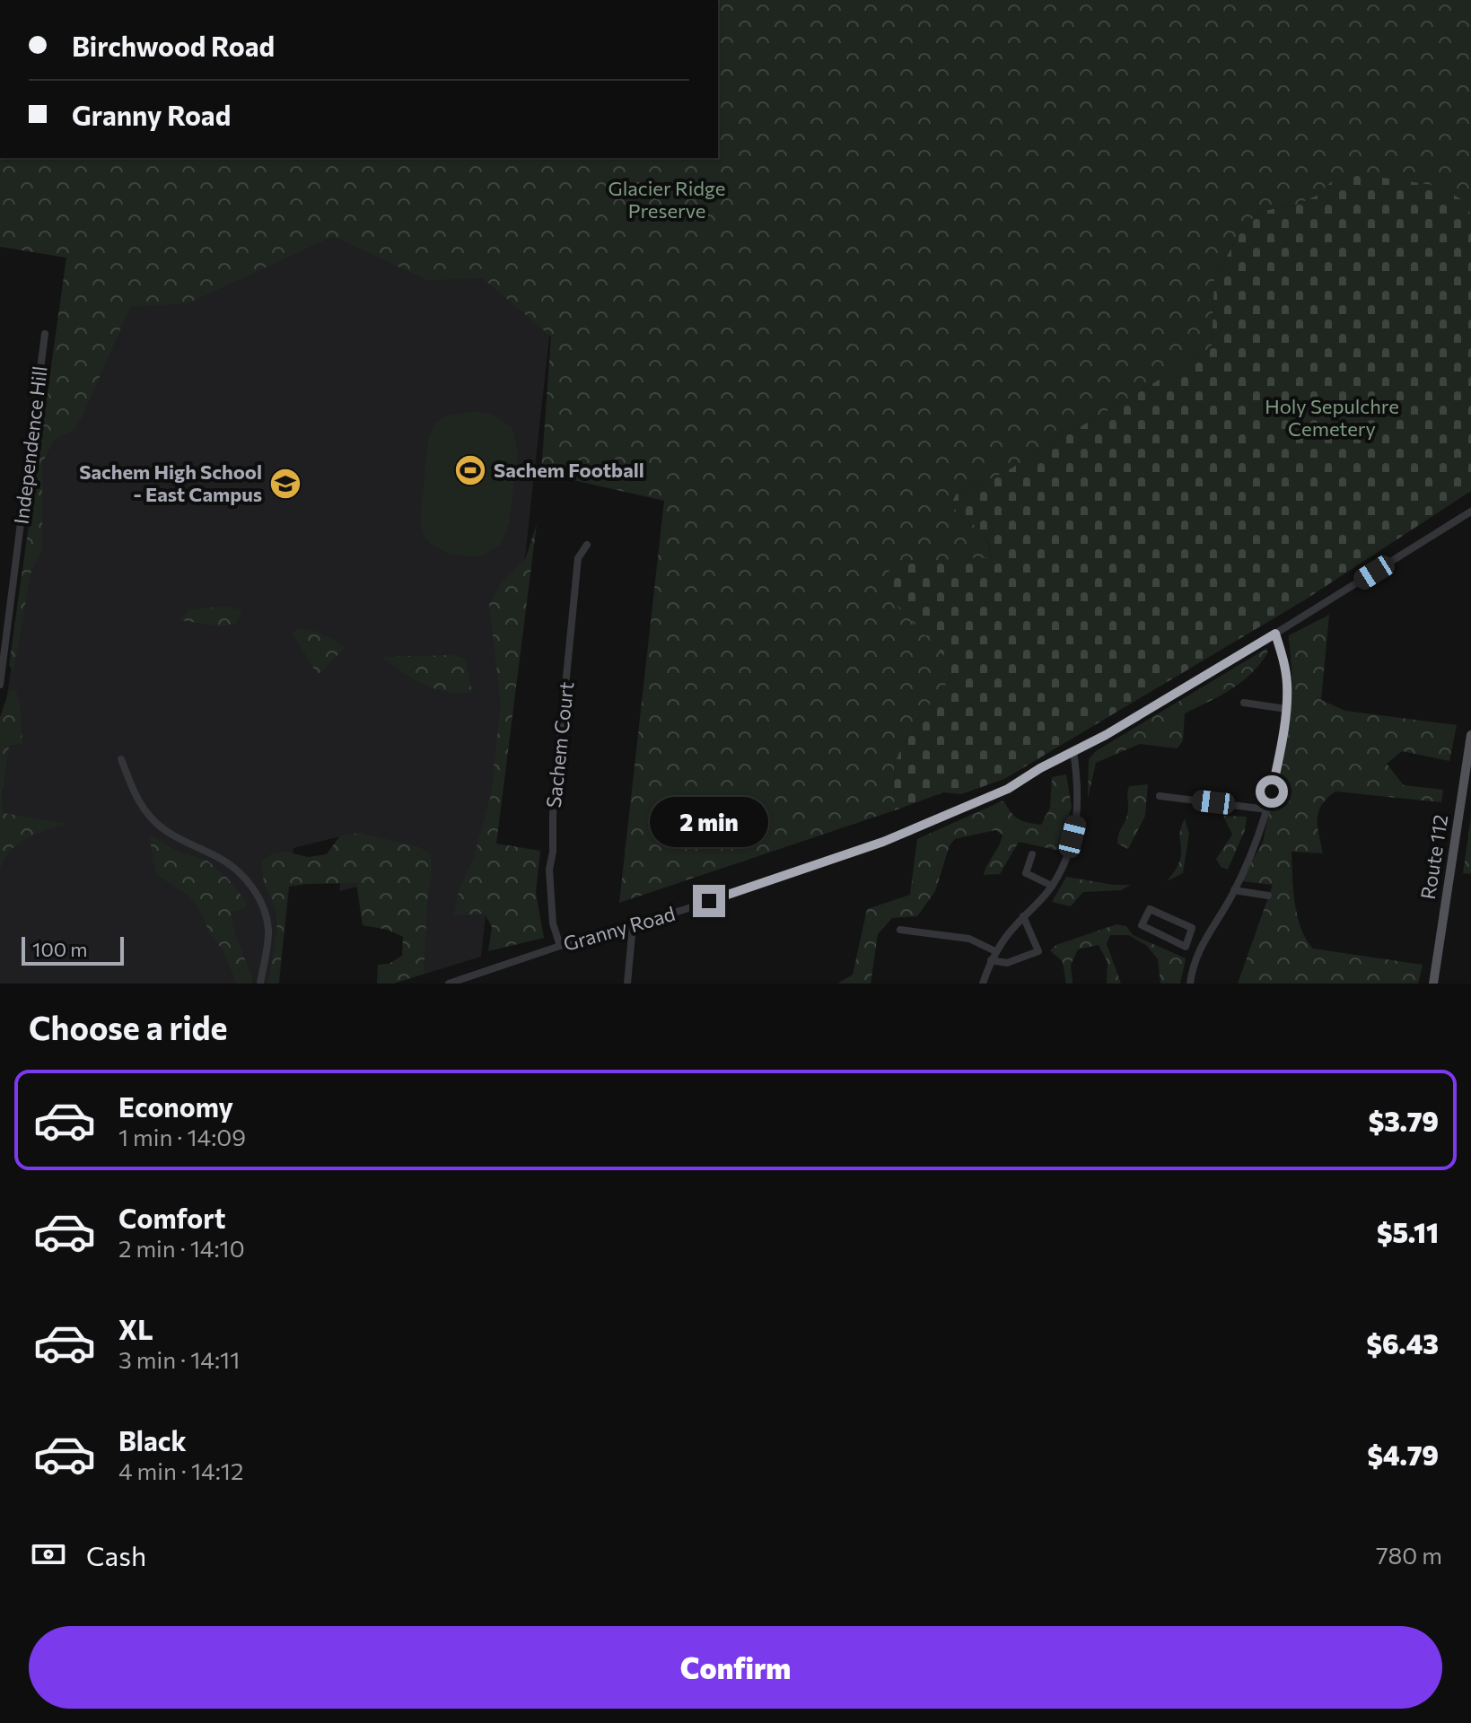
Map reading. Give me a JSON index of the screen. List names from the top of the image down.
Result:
{
  "streets": {
    "main road": ["Route 112"],
    "street": ["Independence Hill", "Sachem Court", "Granny Road"]
  },
  "crossings": [
    ["Sachem Court", "Granny Road"]
  ],
  "parks": ["Glacier Ridge Preserve", "Holy Sepulchre Cemetery"],
  "places": {
    "sports": ["Sachem Football"],
    "school or university": ["Sachem High School - East Campus"]
  },
  "scale_bar": "100 m",
  "page": {
    "banner": ["Birchwood Road", "Granny Road"],
    "bubble": "2 min",
    "scale": "100 m",
    "heading": "Choose a ride",
    "list": [
      {
        "name": "Economy",
        "note": "1 min · 14:09",
        "value": "$3.79"
      },
      {
        "name": "Comfort",
        "note": "2 min · 14:10",
        "value": "$5.11"
      },
      {
        "name": "XL",
        "note": "3 min · 14:11",
        "value": "$6.43"
      },
      {
        "name": "Black",
        "note": "4 min · 14:12",
        "value": "$4.79"
      }
    ],
    "pay": ["Cash", "780 m"],
    "buttons": "Confirm"
  }
}
